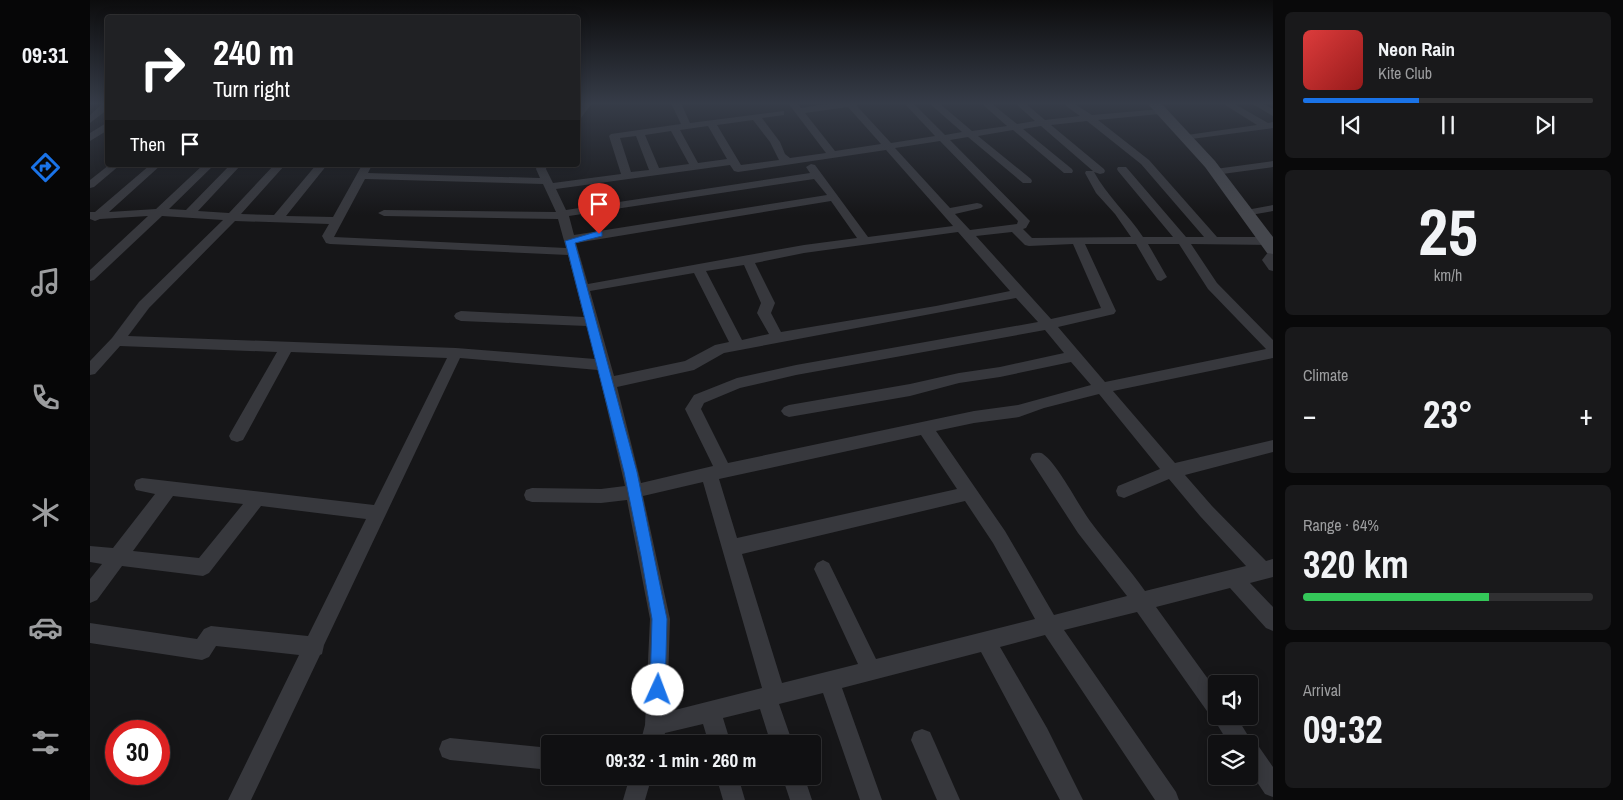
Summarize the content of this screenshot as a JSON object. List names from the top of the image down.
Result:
{
  "page": {
    "tabs": "09:31",
    "turn": ["240 m", "Turn right"],
    "song": ["Neon Rain", "Kite Club"],
    "then": "Then",
    "tile": [
      ["25", "km/h"],
      "Climate",
      ["Range · 64%", "320 km"],
      ["Arrival", "09:32"]
    ],
    "heat": ["−", "23°", "+"],
    "limit": "30",
    "trip": "09:32 · 1 min · 260 m"
  }
}
